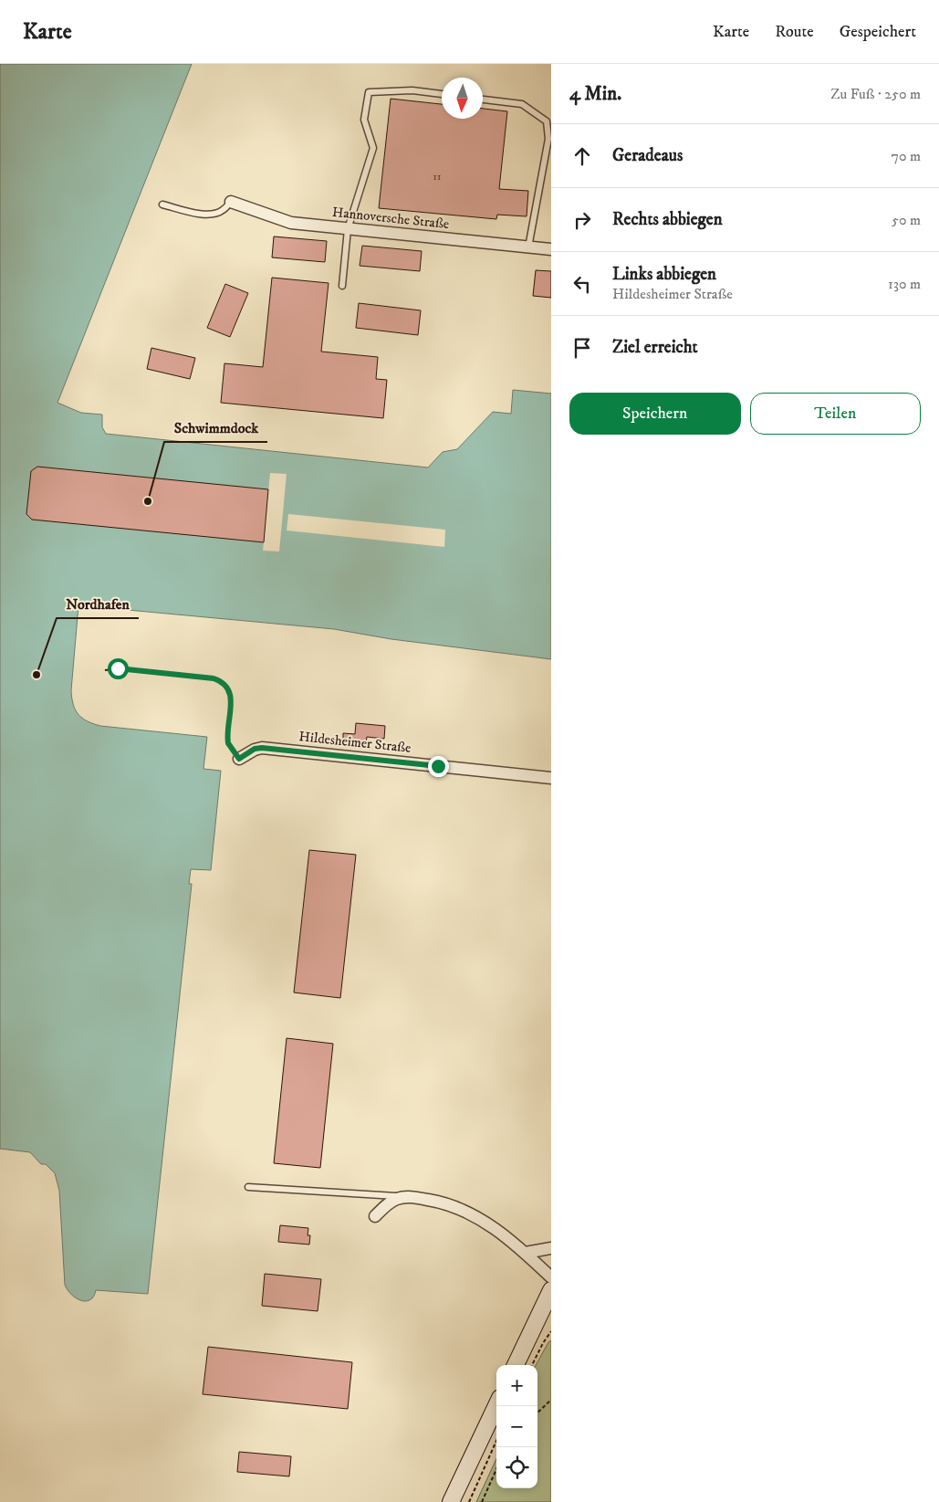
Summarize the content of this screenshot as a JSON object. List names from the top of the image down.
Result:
{
  "streets": {
    "street": ["Hannoversche Straße", "Hildesheimer Straße"]
  },
  "places": ["Schwimmdock", "Nordhafen"],
  "house_numbers": ["11"],
  "north": "bottom",
  "page": {
    "header": "Karte",
    "nav": ["Karte", "Route", "Gespeichert"],
    "heading": ["4 Min.", "Zu Fuß · 250 m"],
    "list": [
      ["Geradeaus", "70 m"],
      ["Rechts abbiegen", "50 m"],
      ["Links abbiegen", "Hildesheimer Straße", "130 m"],
      "Ziel erreicht"
    ],
    "buttons": ["Speichern", "Teilen"],
    "map_buttons": ["+", "−"]
  }
}
